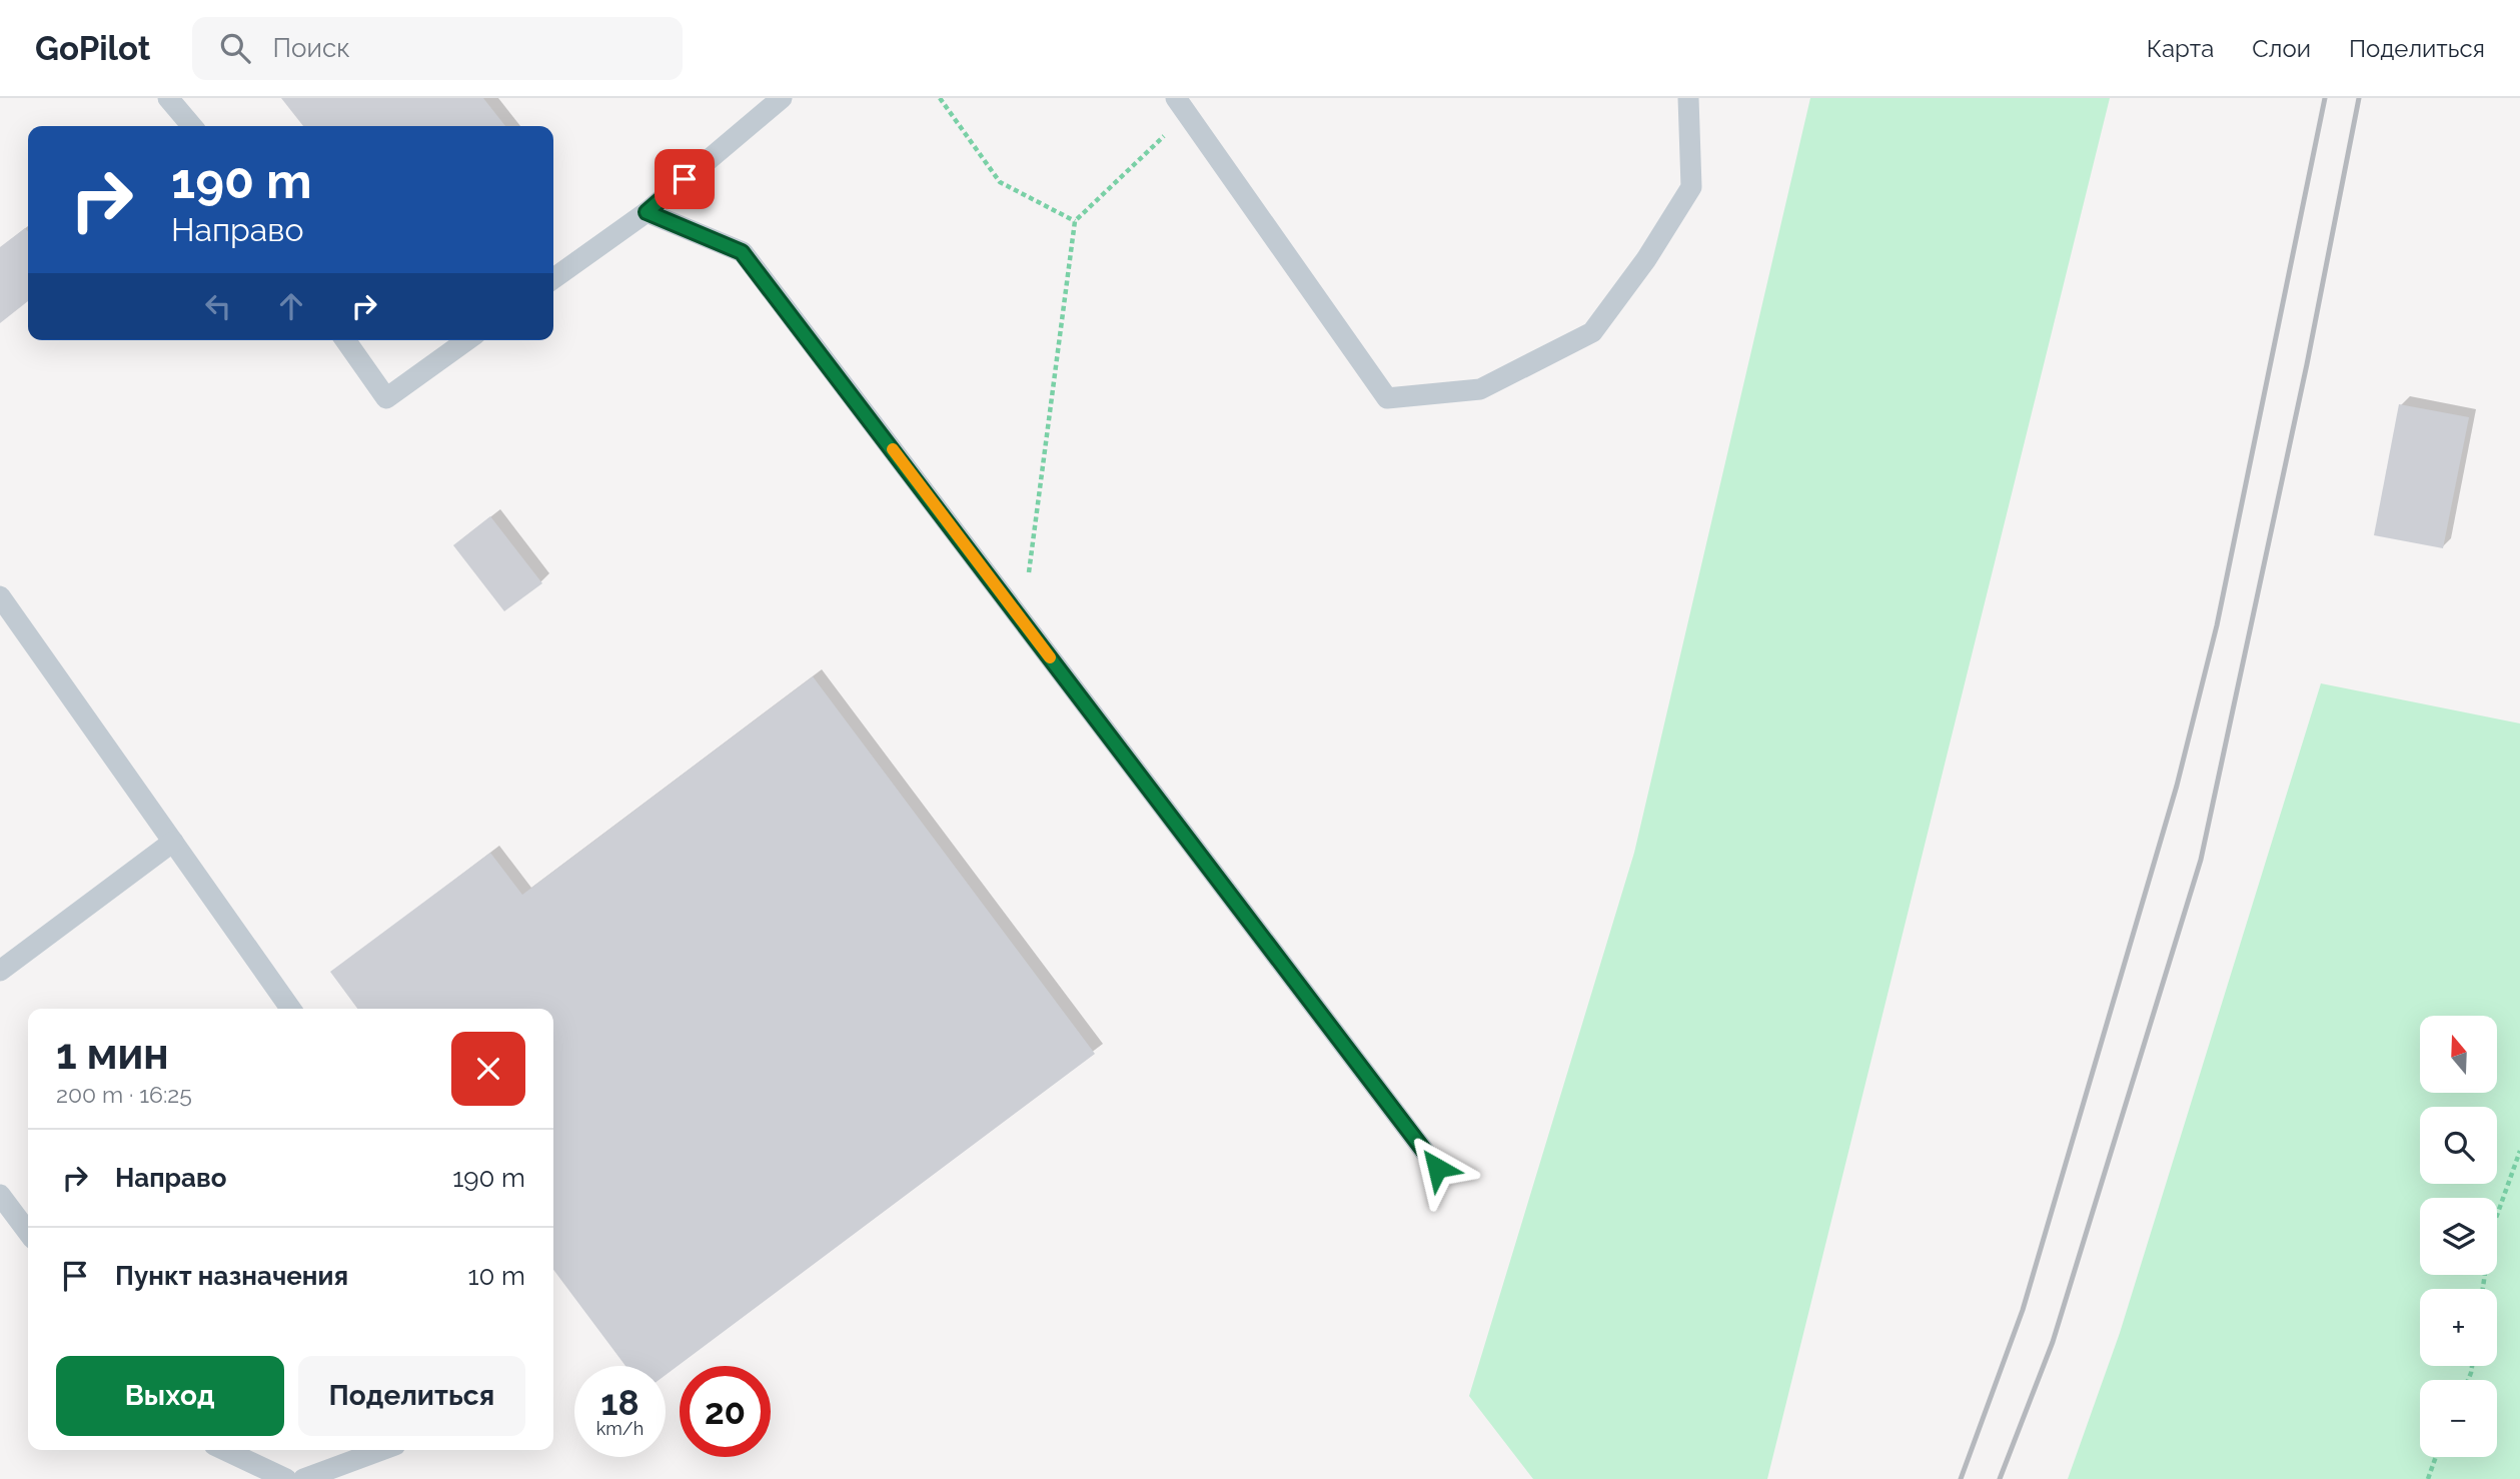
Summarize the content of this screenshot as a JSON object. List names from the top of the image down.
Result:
{
  "north": "top",
  "page": {
    "header": "GoPilot",
    "search": "Поиск",
    "nav": ["Карта", "Слои", "Поделиться"],
    "turn": ["190 m", "Направо"],
    "heading": ["1 мин", "200 m · 16:25"],
    "map_buttons": ["+", "−"],
    "list": [
      {
        "name": "Направо",
        "value": "190 m"
      },
      {
        "name": "Пункт назначения",
        "value": "10 m"
      }
    ],
    "buttons": ["Выход", "Поделиться"],
    "speed": "18 km/h",
    "limit": "20"
  }
}
